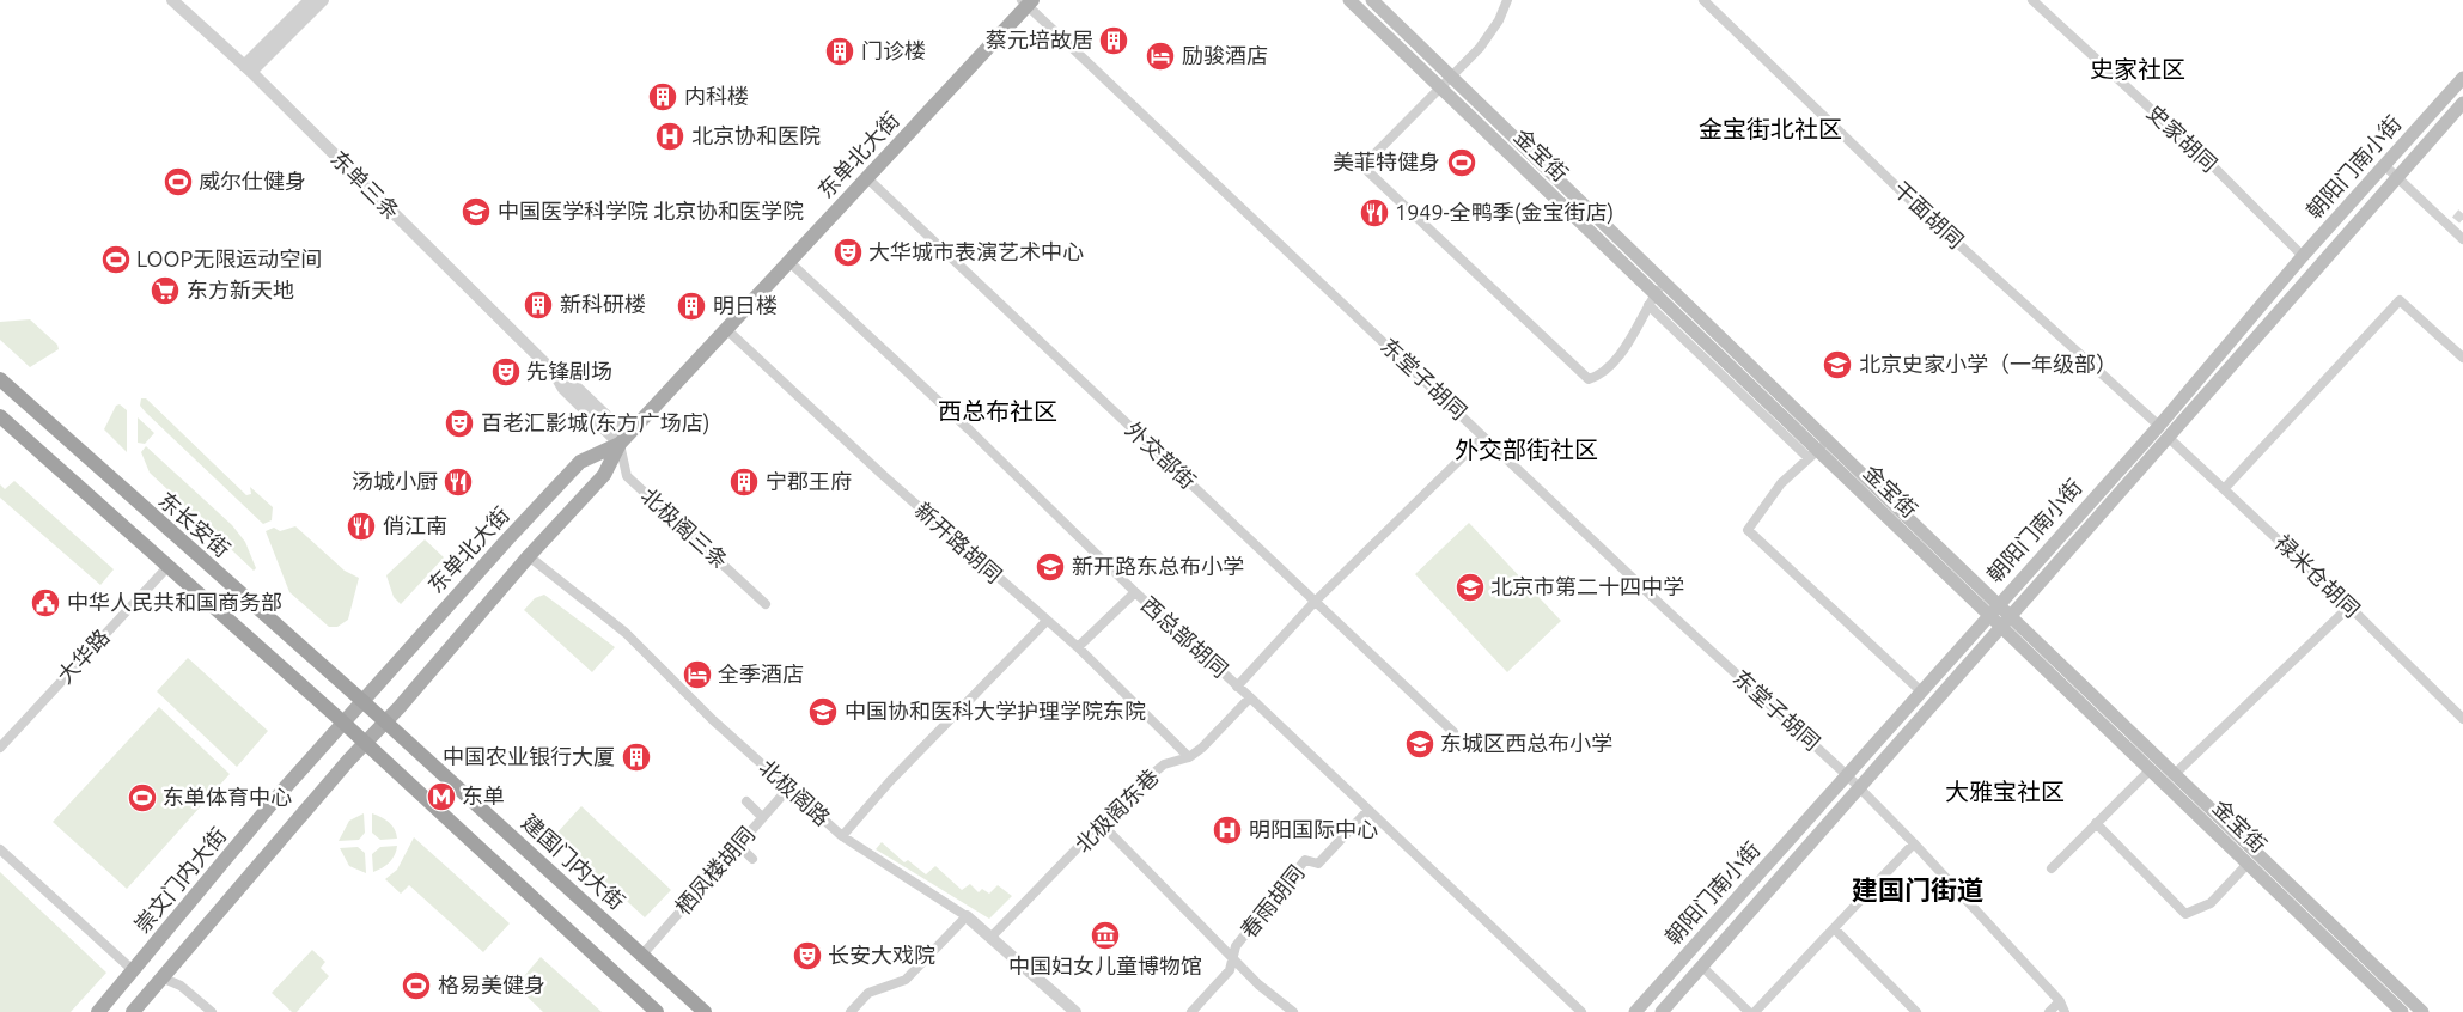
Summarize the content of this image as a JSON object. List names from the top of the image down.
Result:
{
  "streets": {
    "highway": ["东长安街", "建国门内大街"],
    "main road": [
      "东单北大街",
      "金宝街",
      "朝阳门南小街",
      "崇文门内大街"
    ],
    "street": [
      "史家胡同",
      "东单三条",
      "干面胡同",
      "东堂子胡同",
      "外交部街",
      "北极阁三条",
      "新开路胡同",
      "禄米仓胡同",
      "西总部胡同",
      "大华路",
      "北极阁路",
      "北极阁东巷",
      "栖凤楼胡同",
      "春雨胡同"
    ]
  },
  "crossings": [
    ["史家胡同", "朝阳门南小街"],
    ["东单北大街", "东单三条"],
    ["东单北大街", "东堂子胡同"],
    ["东单北大街", "外交部街"],
    ["东单北大街", "东长安街"],
    ["东单北大街", "北极阁三条"],
    ["东单北大街", "新开路胡同"],
    ["东单北大街", "西总部胡同"],
    ["东单北大街", "北极阁路"],
    ["东单北大街", "建国门内大街"],
    ["东单北大街", "崇文门内大街"],
    ["金宝街", "朝阳门南小街"],
    ["朝阳门南小街", "干面胡同"],
    ["朝阳门南小街", "东堂子胡同"],
    ["朝阳门南小街", "禄米仓胡同"],
    ["东单三条", "北极阁三条"],
    ["干面胡同", "禄米仓胡同"],
    ["东长安街", "建国门内大街"],
    ["新开路胡同", "北极阁东巷"],
    ["西总部胡同", "北极阁东巷"],
    ["西总部胡同", "春雨胡同"],
    ["北极阁路", "北极阁东巷"],
    ["北极阁路", "栖凤楼胡同"],
    ["建国门内大街", "栖凤楼胡同"]
  ],
  "districts": [
    "史家社区",
    "金宝街北社区",
    "西总布社区",
    "外交部街社区",
    "大雅宝社区",
    "建国门街道"
  ],
  "places": {
    "building": [
      "蔡元培故居",
      "门诊楼",
      "内科楼",
      "新科研楼",
      "明日楼",
      "宁郡王府",
      "中国农业银行大厦"
    ],
    "hotel": ["励骏酒店", "全季酒店"],
    "hospital": ["北京协和医院", "明阳国际中心"],
    "sports": [
      "美菲特健身",
      "威尔仕健身",
      "LOOP无限运动空间",
      "东单体育中心",
      "格易美健身"
    ],
    "school or university": [
      "中国医学科学院 北京协和医学院",
      "北京史家小学（一年级部）",
      "新开路东总布小学",
      "北京市第二十四中学",
      "中国协和医科大学护理学院东院",
      "东城区西总布小学"
    ],
    "restaurant": ["1949-全鸭季(金宝街店)", "汤城小厨", "俏江南"],
    "theatre": [
      "大华城市表演艺术中心",
      "先锋剧场",
      "百老汇影城(东方广场店)",
      "长安大戏院"
    ],
    "supermarket": ["东方新天地"],
    "public building": ["中华人民共和国商务部"],
    "metro station": ["东单"],
    "museum": ["中国妇女儿童博物馆"]
  }
}
